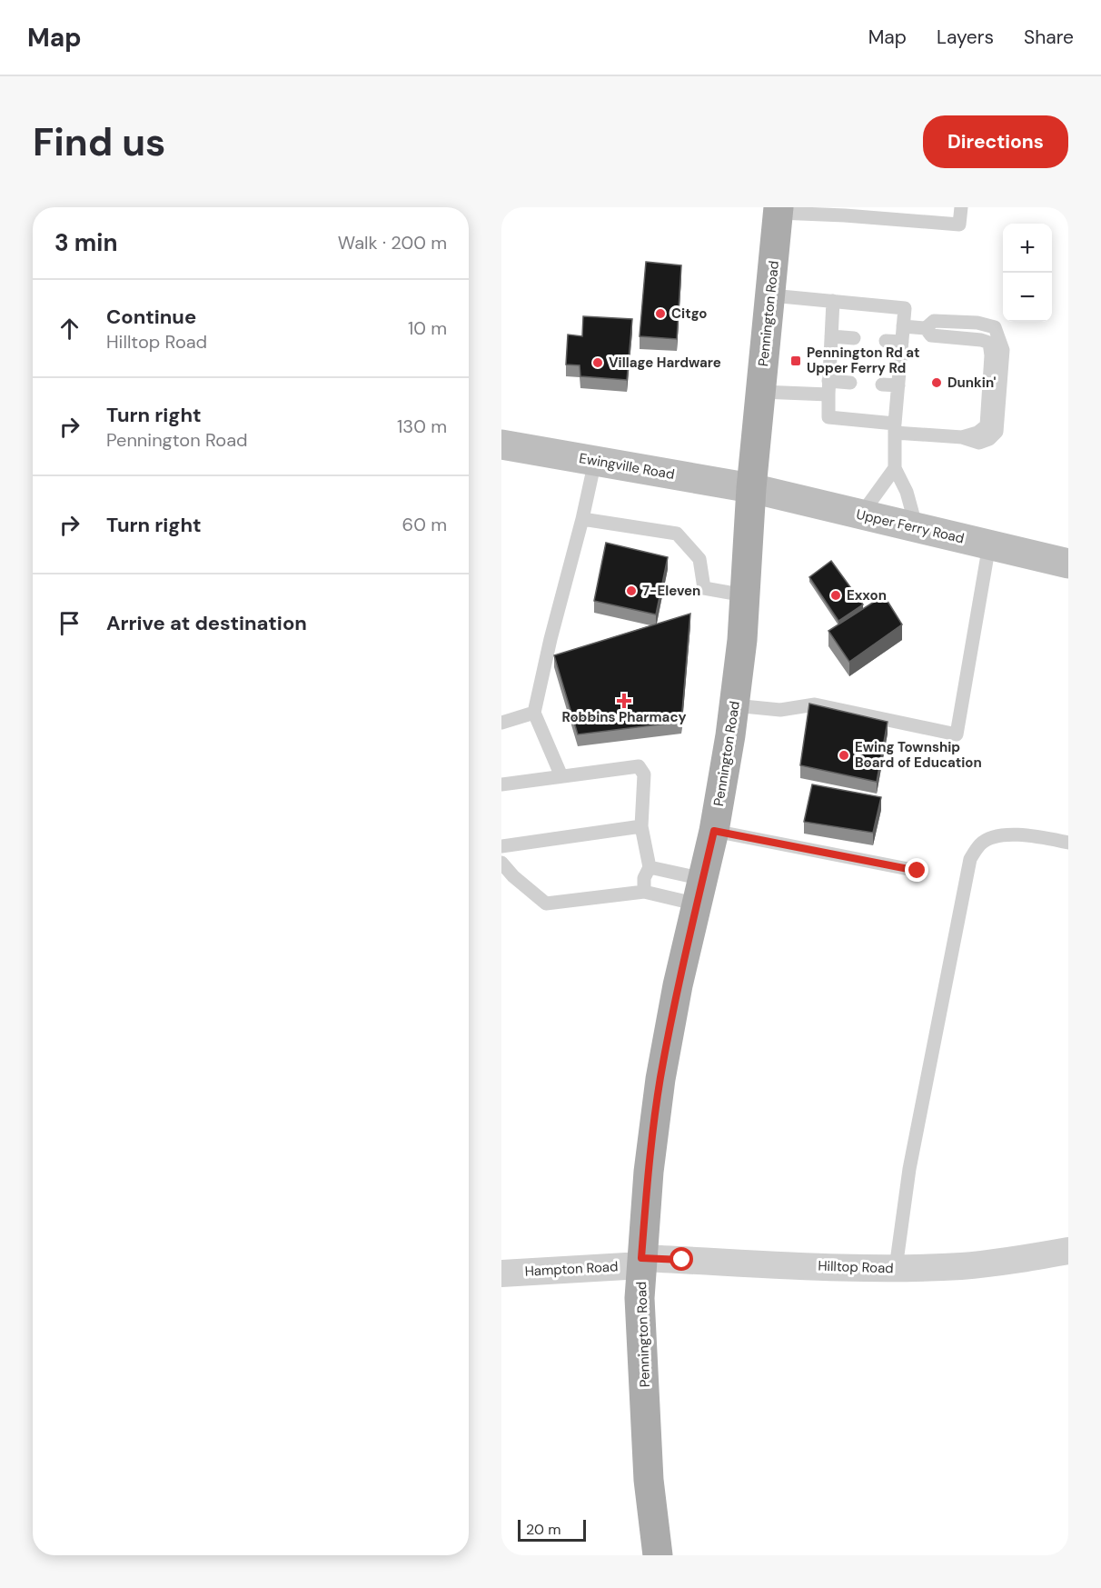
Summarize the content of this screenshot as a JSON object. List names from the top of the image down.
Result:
{
  "streets": {
    "main road": ["Pennington Road", "Ewingville Road", "Upper Ferry Road"],
    "street": ["Hilltop Road", "Hampton Road"]
  },
  "crossings": [
    ["Pennington Road", "Ewingville Road"],
    ["Pennington Road", "Upper Ferry Road"],
    ["Pennington Road", "Hilltop Road"],
    ["Pennington Road", "Hampton Road"],
    ["Ewingville Road", "Upper Ferry Road"],
    ["Hilltop Road", "Hampton Road"]
  ],
  "places": {
    "other": [
      "Citgo",
      "Village Hardware",
      "Dunkin'",
      "7-Eleven",
      "Exxon",
      "Ewing Township Board of Education"
    ],
    "transit": ["Pennington Rd at Upper Ferry Rd"],
    "health": ["Robbins Pharmacy"]
  },
  "scale_bar": "20 m",
  "page": {
    "header": "Map",
    "nav": ["Map", "Layers", "Share"],
    "buttons": "Directions",
    "title": "Find us",
    "heading": ["3 min", "Walk · 200 m"],
    "map_buttons": ["+", "−"],
    "list": [
      ["Continue", "Hilltop Road", "10 m"],
      ["Turn right", "Pennington Road", "130 m"],
      ["Turn right", "60 m"],
      "Arrive at destination"
    ],
    "scale": "20 m"
  }
}
